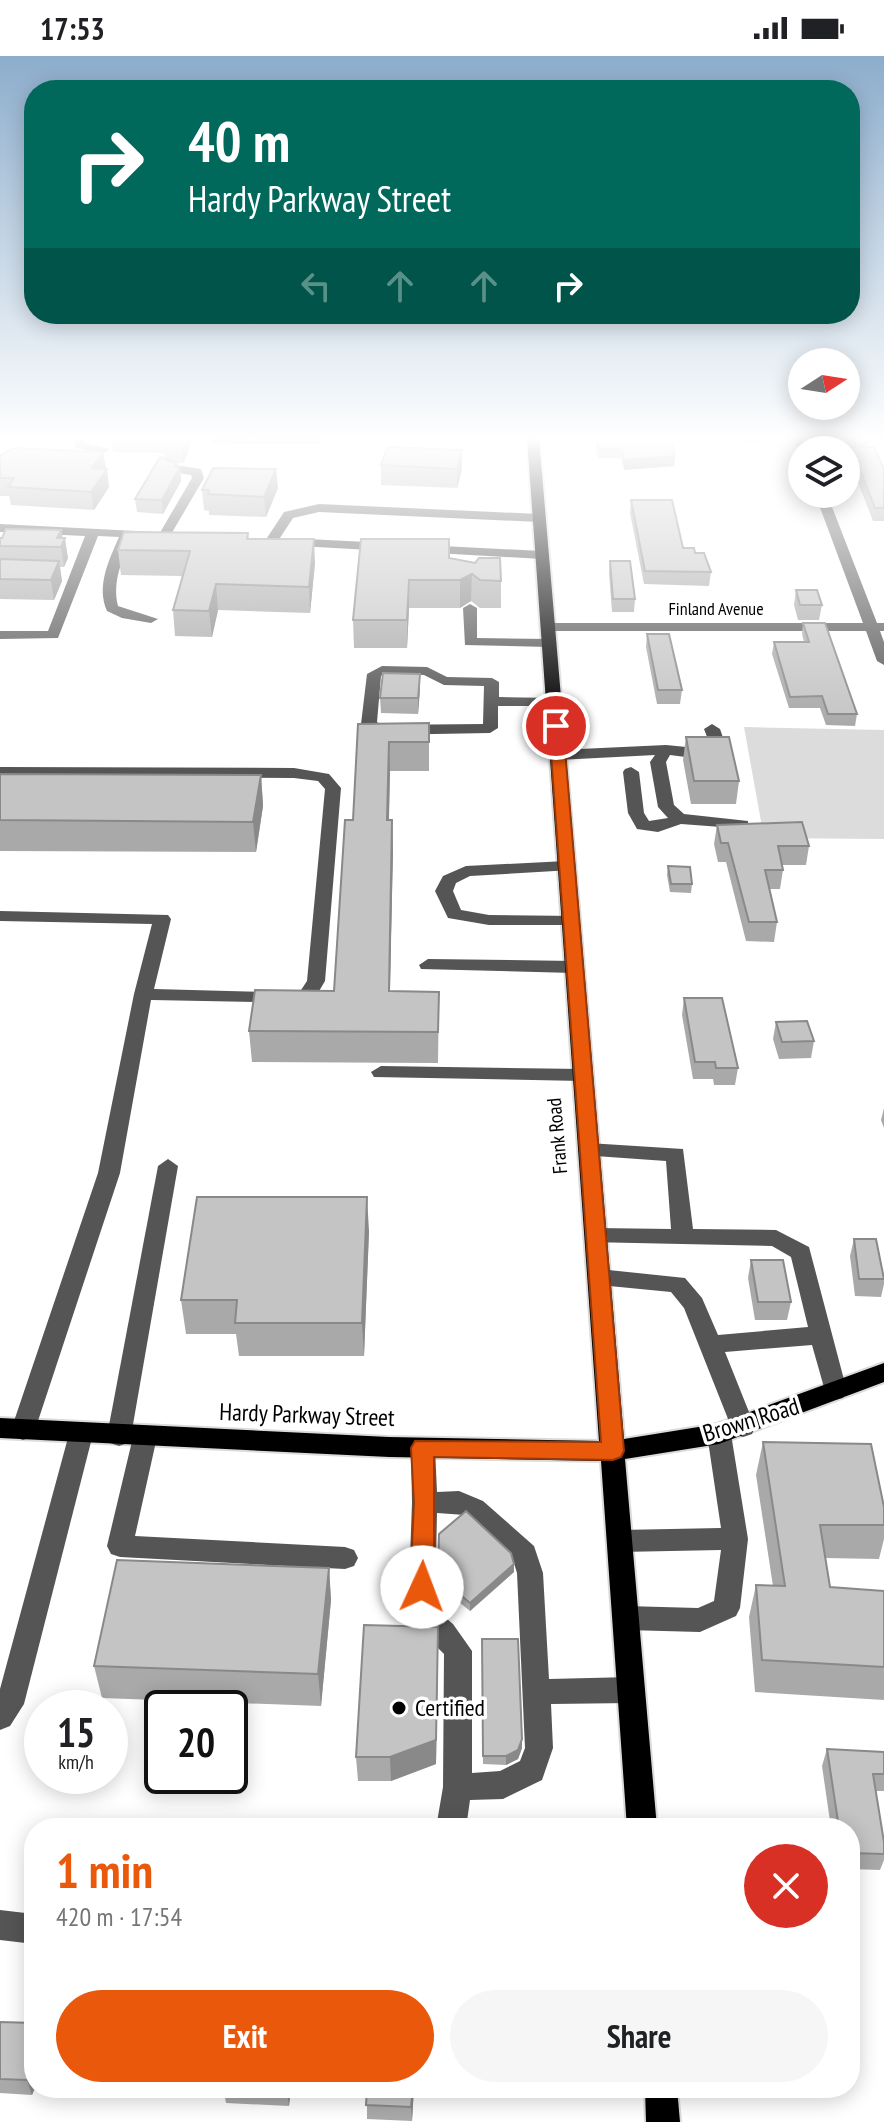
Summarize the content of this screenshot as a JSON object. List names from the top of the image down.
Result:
{
  "streets": {
    "main road": ["Frank Road", "Hardy Parkway Street", "Brown Road"],
    "street": ["Finland Avenue"]
  },
  "crossings": [
    ["Finland Avenue", "Frank Road"],
    ["Frank Road", "Hardy Parkway Street"],
    ["Frank Road", "Brown Road"],
    ["Hardy Parkway Street", "Brown Road"]
  ],
  "places": ["Certified"],
  "north": "right",
  "page": {
    "status": "17:53",
    "turn": ["40 m", "Hardy Parkway Street"],
    "speed": "15 km/h",
    "limit": "20",
    "heading": ["1 min", "420 m · 17:54"],
    "buttons": ["Exit", "Share"]
  }
}
